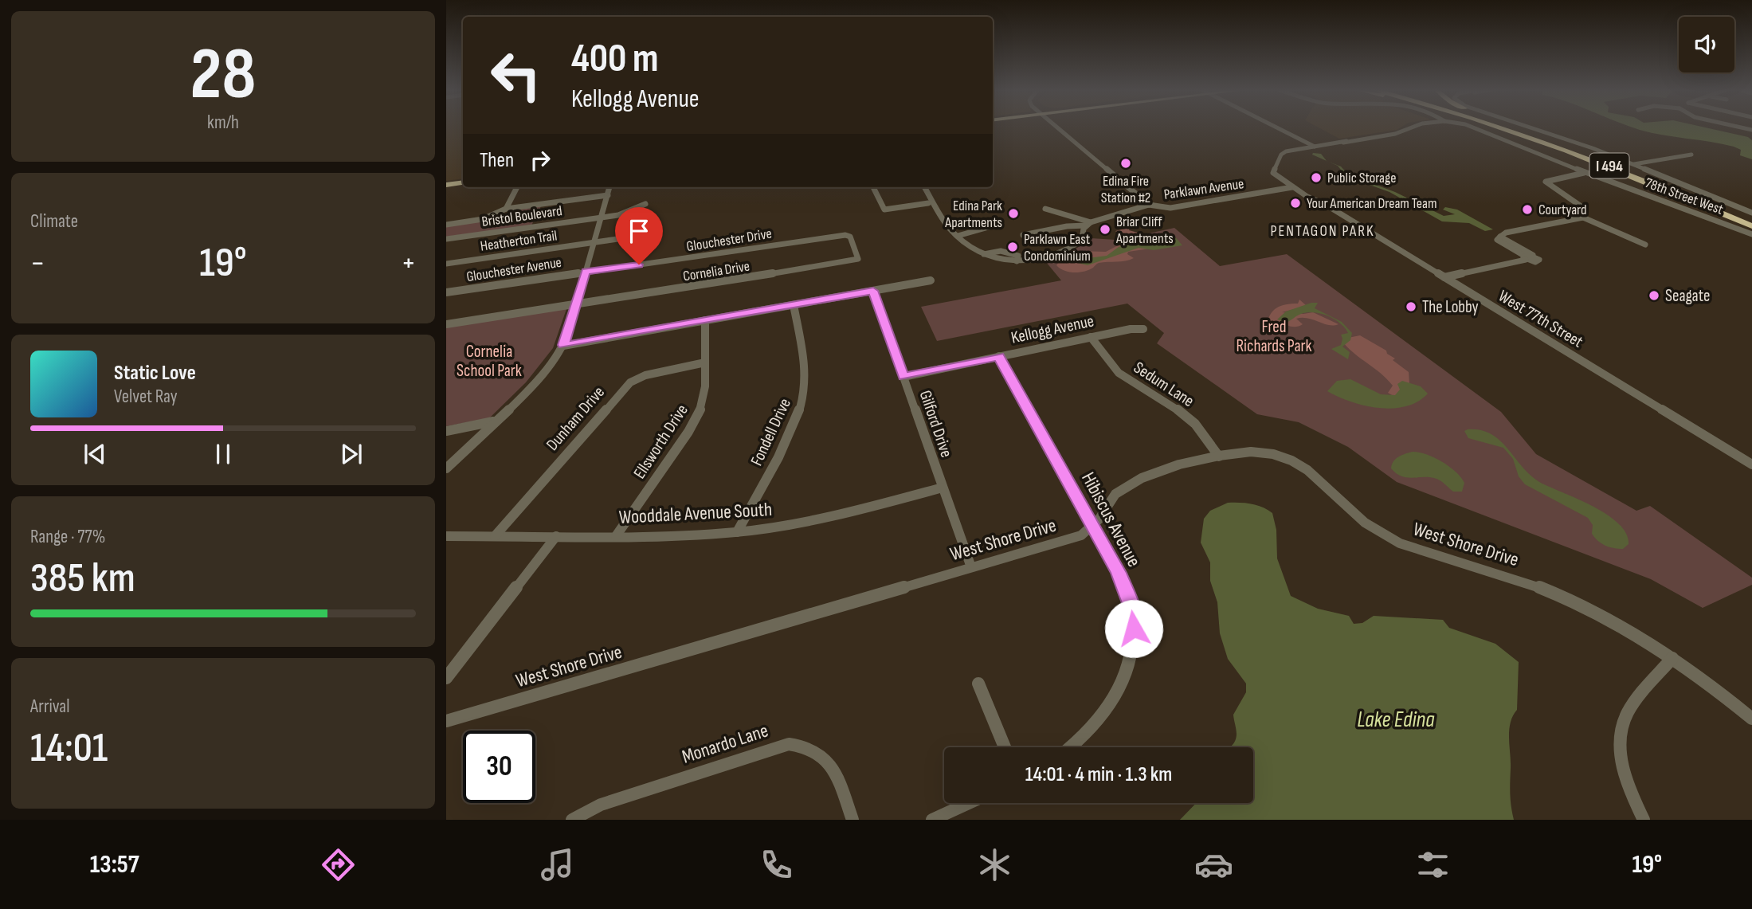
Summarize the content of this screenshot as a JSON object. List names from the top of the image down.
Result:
{
  "streets": {
    "highway": ["I 494"],
    "street": [
      "Parklawn Avenue",
      "78th Street West",
      "Bristol Boulevard",
      "Glouchester Drive",
      "Heatherton Trail",
      "Glouchester Avenue",
      "Cornelia Drive",
      "West 77th Street",
      "Kellogg Avenue",
      "Sedum Lane",
      "Dunham Drive",
      "Gilford Drive",
      "Fondell Drive",
      "Ellsworth Drive",
      "Wooddale Avenue South",
      "Hibiscus Avenue",
      "West Shore Drive",
      "Monardo Lane"
    ]
  },
  "crossings": [
    ["Parklawn Avenue", "West 77th Street"],
    ["Glouchester Drive", "Glouchester Avenue"],
    ["Glouchester Drive", "Cornelia Drive"],
    ["Kellogg Avenue", "Sedum Lane"],
    ["Kellogg Avenue", "Gilford Drive"],
    ["Kellogg Avenue", "Hibiscus Avenue"],
    ["Sedum Lane", "West Shore Drive"],
    ["Dunham Drive", "Ellsworth Drive"],
    ["Dunham Drive", "Wooddale Avenue South"],
    ["Gilford Drive", "Wooddale Avenue South"],
    ["Gilford Drive", "West Shore Drive"],
    ["Fondell Drive", "Wooddale Avenue South"],
    ["Ellsworth Drive", "Wooddale Avenue South"],
    ["Hibiscus Avenue", "West Shore Drive"]
  ],
  "districts": ["PENTAGON PARK"],
  "water": ["Lake Edina"],
  "parks": ["Fred Richards Park", "Cornelia School Park"],
  "places": [
    "Edina Fire Station #2",
    "Public Storage",
    "Your American Dream Team",
    "Courtyard",
    "Edina Park Apartments",
    "Briar Cliff Apartments",
    "Parklawn East Condominium",
    "Seagate",
    "The Lobby"
  ],
  "page": {
    "tile": [
      ["28", "km/h"],
      "Climate",
      ["Range · 77%", "385 km"],
      ["Arrival", "14:01"]
    ],
    "turn": ["400 m", "Kellogg Avenue"],
    "then": "Then",
    "heat": ["−", "19°", "+"],
    "song": ["Static Love", "Velvet Ray"],
    "limit": "30",
    "trip": "14:01 · 4 min · 1.3 km",
    "tabs": ["13:57", "19°"]
  }
}
